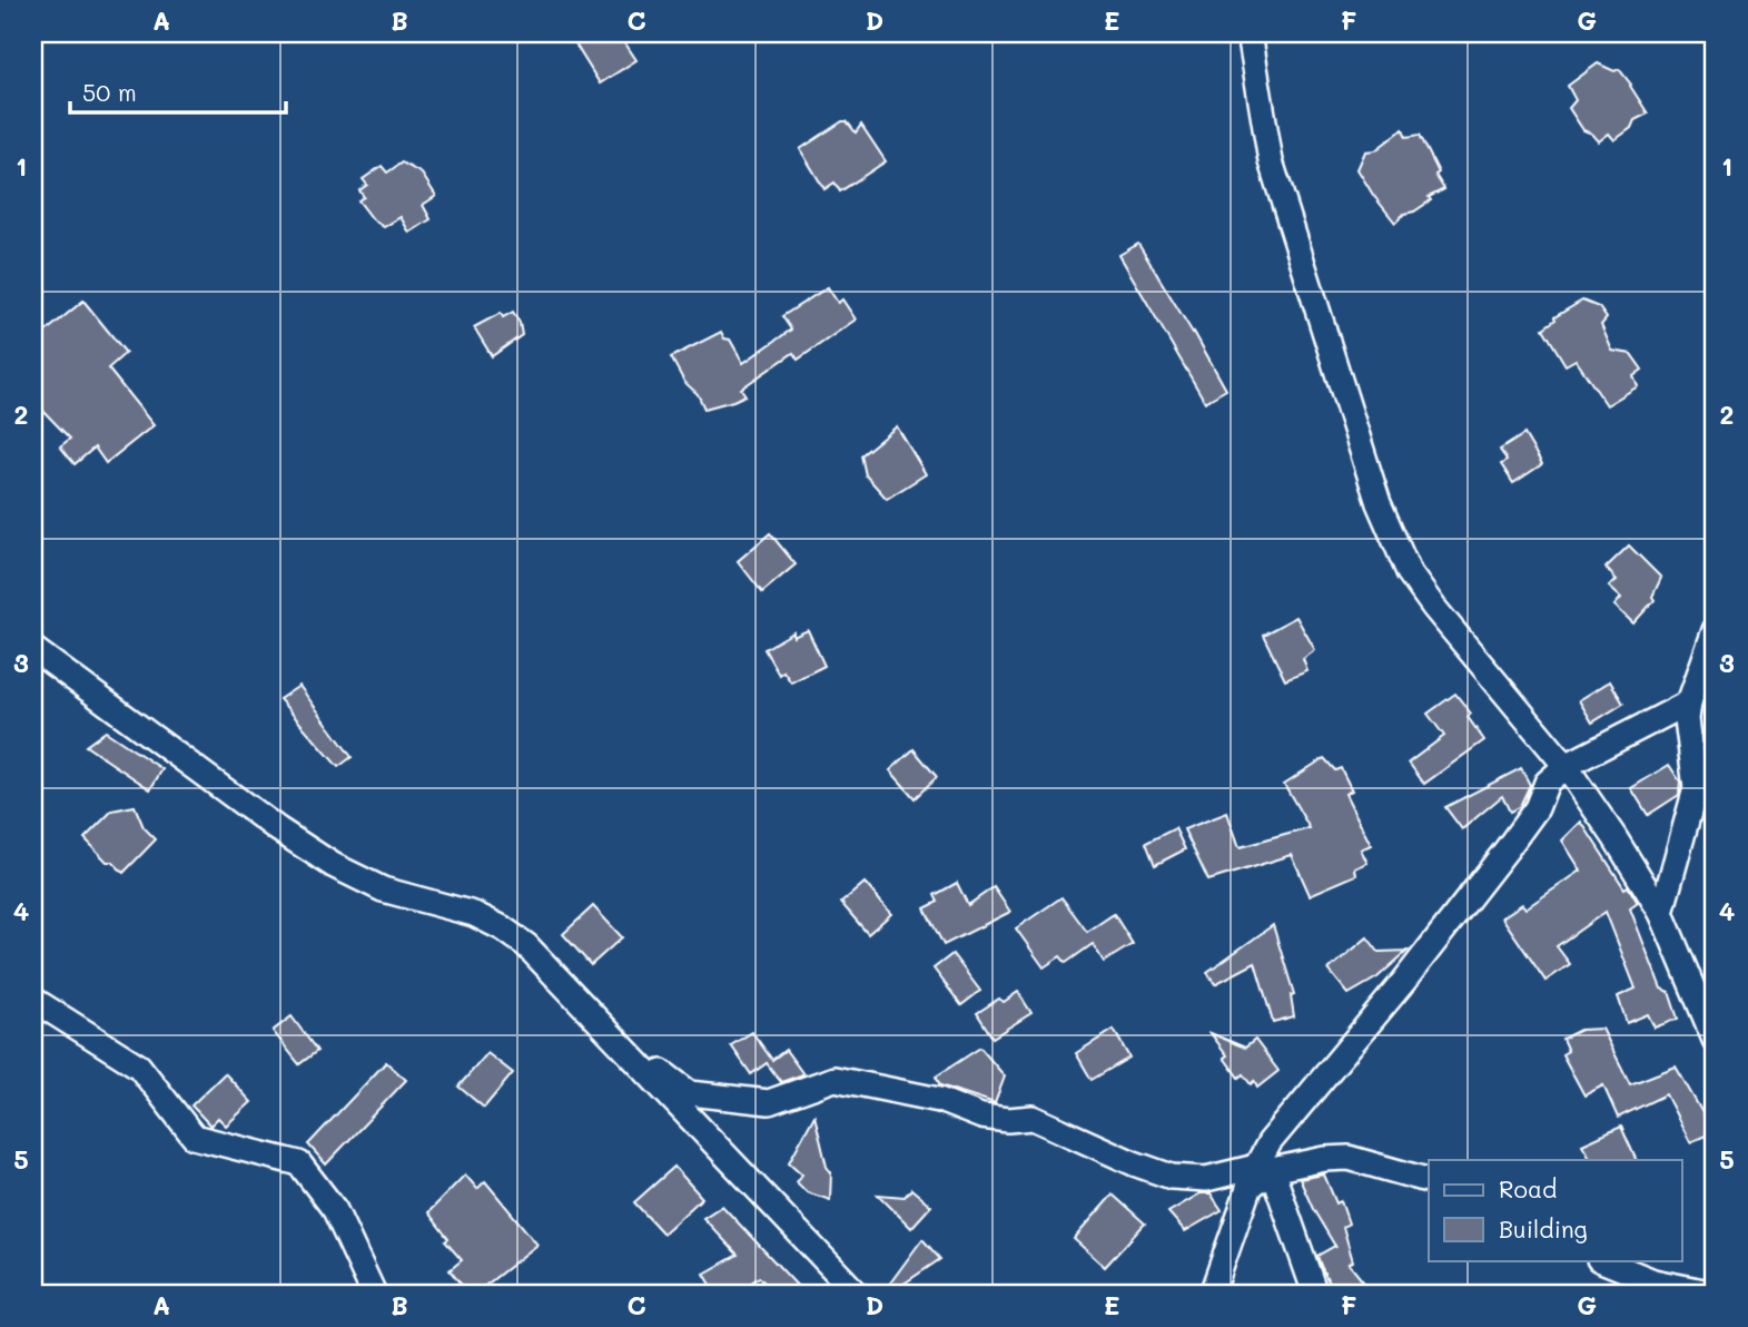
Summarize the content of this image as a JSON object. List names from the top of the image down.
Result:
{
  "legend": ["Road", "Building"],
  "scale_bar": "50 m",
  "grid": {
    "columns": [
      "A",
      "B",
      "C",
      "D",
      "E",
      "F",
      "G"
    ],
    "rows": [
      "1",
      "2",
      "3",
      "4",
      "5"
    ]
  }
}
